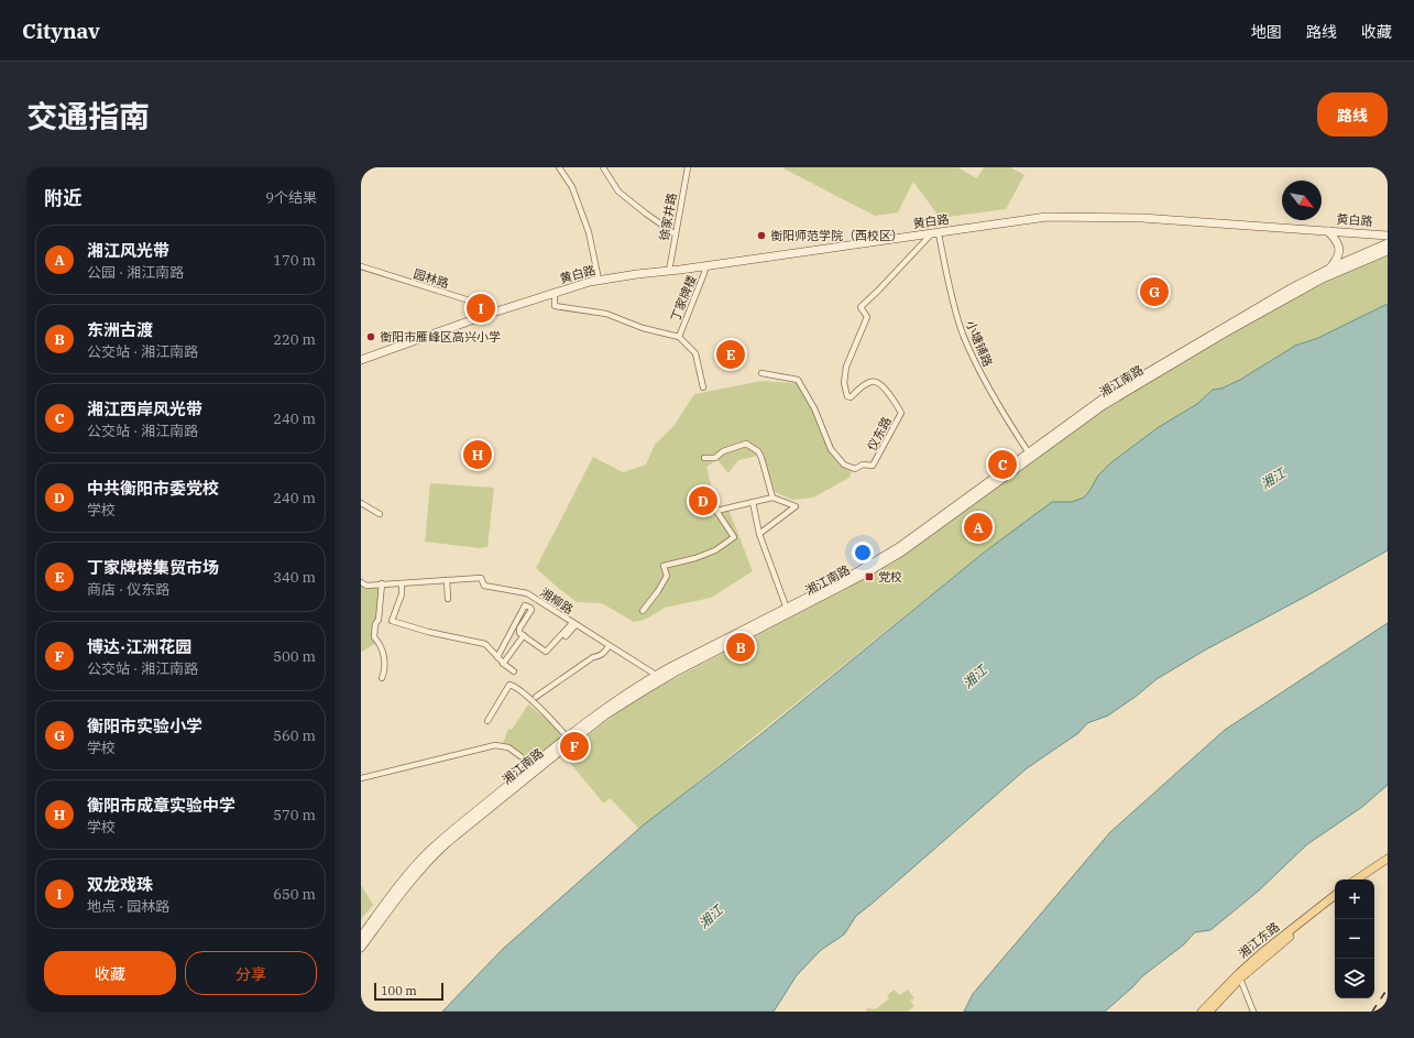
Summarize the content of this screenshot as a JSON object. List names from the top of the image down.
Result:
{
  "streets": {
    "main road": ["黄白路", "湘江南路", "湘江东路"],
    "street": [
      "徐家井路",
      "园林路",
      "丁家牌楼",
      "小塘铺路",
      "仪东路",
      "湘柳路"
    ]
  },
  "crossings": [
    ["徐家井路", "黄白路"],
    ["黄白路", "园林路"],
    ["黄白路", "丁家牌楼"],
    ["黄白路", "小塘铺路"],
    ["黄白路", "仪东路"],
    ["小塘铺路", "湘江南路"],
    ["小塘铺路", "仪东路"],
    ["湘江南路", "湘柳路"]
  ],
  "water": ["湘江"],
  "places": {
    "other": ["衡阳师范学院（西校区）", "衡阳市雁峰区高兴小学"],
    "transit": ["党校"]
  },
  "scale_bar": "100 m",
  "north": "bottom right",
  "page": {
    "header": "Citynav",
    "nav": ["地图", "路线", "收藏"],
    "title": "交通指南",
    "buttons": [
      "路线",
      ["收藏", "分享"]
    ],
    "heading": ["附近", "9个结果"],
    "list": [
      {
        "mark": "A",
        "name": "湘江风光带",
        "note": "公园 · 湘江南路",
        "value": "170 m"
      },
      {
        "mark": "B",
        "name": "东洲古渡",
        "note": "公交站 · 湘江南路",
        "value": "220 m"
      },
      {
        "mark": "C",
        "name": "湘江西岸风光带",
        "note": "公交站 · 湘江南路",
        "value": "240 m"
      },
      {
        "mark": "D",
        "name": "中共衡阳市委党校",
        "note": "学校",
        "value": "240 m"
      },
      {
        "mark": "E",
        "name": "丁家牌楼集贸市场",
        "note": "商店 · 仪东路",
        "value": "340 m"
      },
      {
        "mark": "F",
        "name": "博达·江洲花园",
        "note": "公交站 · 湘江南路",
        "value": "500 m"
      },
      {
        "mark": "G",
        "name": "衡阳市实验小学",
        "note": "学校",
        "value": "560 m"
      },
      {
        "mark": "H",
        "name": "衡阳市成章实验中学",
        "note": "学校",
        "value": "570 m"
      },
      {
        "mark": "I",
        "name": "双龙戏珠",
        "note": "地点 · 园林路",
        "value": "650 m"
      }
    ],
    "pins": [
      "G",
      "I",
      "E",
      "H",
      "C",
      "D",
      "A",
      "B",
      "F"
    ],
    "map_buttons": ["+", "−"],
    "scale": "100 m"
  }
}
